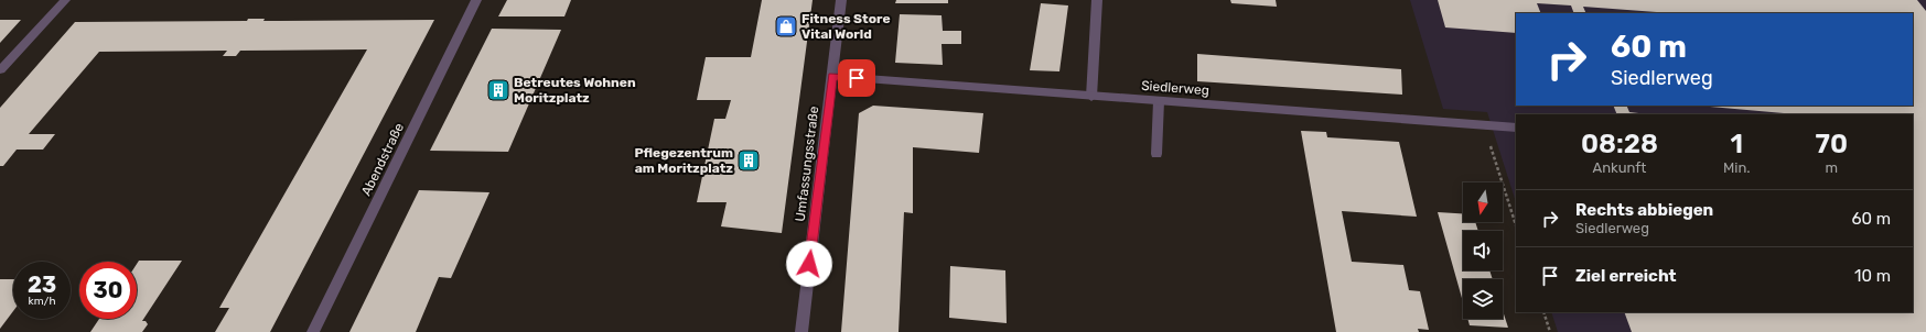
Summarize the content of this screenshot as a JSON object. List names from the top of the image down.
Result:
{
  "streets": {
    "street": ["Siedlerweg", "Abendstraße", "Umfassungsstraße"]
  },
  "crossings": [
    ["Siedlerweg", "Umfassungsstraße"]
  ],
  "places": {
    "shop": ["Fitness Store Vital World"],
    "building": ["Betreutes Wohnen Moritzplatz", "Pflegezentrum am Moritzplatz"]
  },
  "north": "bottom",
  "page": {
    "turn": ["60 m", "Siedlerweg"],
    "eta": [
      "08:28",
      "Ankunft",
      "1",
      "Min.",
      "70",
      "m"
    ],
    "list": [
      {
        "name": "Rechts abbiegen",
        "note": "Siedlerweg",
        "value": "60 m"
      },
      {
        "name": "Ziel erreicht",
        "value": "10 m"
      }
    ],
    "speed": "23 km/h",
    "limit": "30"
  }
}
